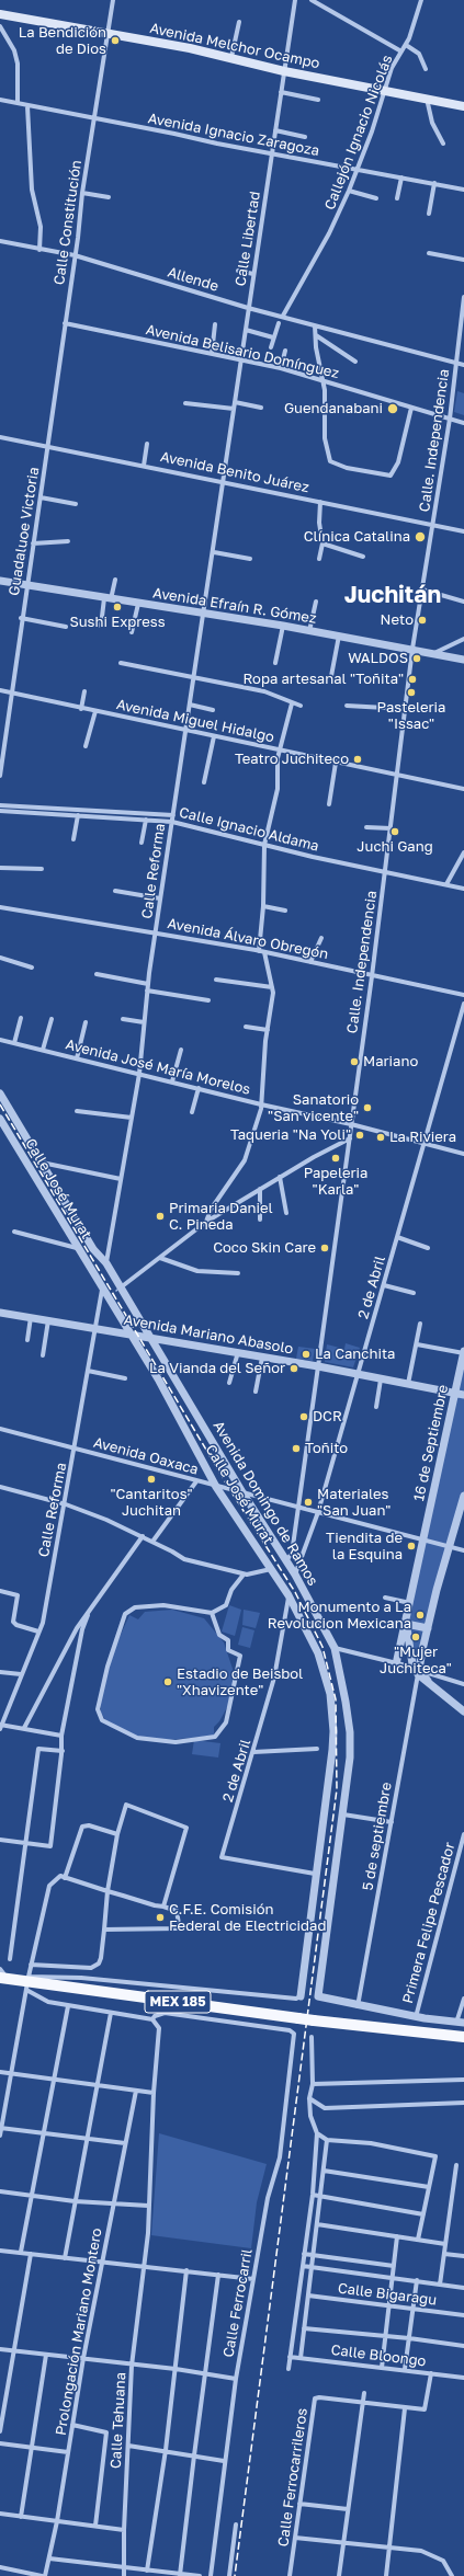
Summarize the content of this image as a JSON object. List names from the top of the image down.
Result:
{
  "streets": {
    "main road": ["Avenida Melchor Ocampo", "MEX 185"],
    "street": [
      "Callejón Ignacio Nicolás",
      "Avenida Ignacio Zaragoza",
      "Calle Constitución",
      "Calle Libertad",
      "Allende",
      "Avenida Belisario Domínguez",
      "Calle. Independencia",
      "Avenida Benito Juárez",
      "Guadaluoe Victoria",
      "Avenida Efraín R. Gómez",
      "Avenida Miguel Hidalgo",
      "Calle Ignacio Aldama",
      "Calle Reforma",
      "Avenida Álvaro Obregón",
      "Avenida José María Morelos",
      "Calle José Murat",
      "2 de Abril",
      "Avenida Mariano Abasolo",
      "16 de Septiembre",
      "Avenida Oaxaca",
      "Avenida Domingo de Ramos",
      "5 de septiembre",
      "Primera Felipe Pescador",
      "Calle Bigaragu",
      "Calle Ferrocarril",
      "Prolongación Mariano Montero",
      "Calle Bloongo",
      "Calle Tehuana",
      "Calle Ferrocarrileros"
    ]
  },
  "crossings": [
    ["Avenida Melchor Ocampo", "Callejón Ignacio Nicolás"],
    ["Avenida Melchor Ocampo", "Calle Constitución"],
    ["Avenida Melchor Ocampo", "Calle Libertad"],
    ["Callejón Ignacio Nicolás", "Avenida Ignacio Zaragoza"],
    ["Callejón Ignacio Nicolás", "Allende"],
    ["Avenida Ignacio Zaragoza", "Calle Constitución"],
    ["Avenida Ignacio Zaragoza", "Calle Libertad"],
    ["Calle Constitución", "Allende"],
    ["Calle Constitución", "Avenida Belisario Domínguez"],
    ["Calle Constitución", "Avenida Benito Juárez"],
    ["Calle Constitución", "Guadaluoe Victoria"],
    ["Calle Libertad", "Allende"],
    ["Calle Libertad", "Avenida Belisario Domínguez"],
    ["Calle Libertad", "Avenida Benito Juárez"],
    ["Calle Libertad", "Calle Reforma"],
    ["Allende", "Calle. Independencia"],
    ["Avenida Belisario Domínguez", "Calle. Independencia"],
    ["Calle. Independencia", "Avenida Benito Juárez"],
    ["Calle. Independencia", "Avenida Efraín R. Gómez"],
    ["Calle. Independencia", "Avenida Miguel Hidalgo"],
    ["Calle. Independencia", "Calle Ignacio Aldama"],
    ["Calle. Independencia", "Avenida Álvaro Obregón"],
    ["Calle. Independencia", "Avenida José María Morelos"],
    ["Calle. Independencia", "Avenida Mariano Abasolo"],
    ["Calle. Independencia", "Avenida Oaxaca"],
    ["Calle. Independencia", "Avenida Domingo de Ramos"],
    ["Avenida Benito Juárez", "Guadaluoe Victoria"],
    ["Avenida Benito Juárez", "Calle Reforma"],
    ["Guadaluoe Victoria", "Avenida Efraín R. Gómez"],
    ["Guadaluoe Victoria", "Avenida Miguel Hidalgo"],
    ["Avenida Efraín R. Gómez", "Calle Reforma"],
    ["Avenida Miguel Hidalgo", "Calle Reforma"],
    ["Calle Ignacio Aldama", "Calle Reforma"],
    ["Calle Reforma", "Avenida Álvaro Obregón"],
    ["Calle Reforma", "Avenida José María Morelos"],
    ["Calle Reforma", "Calle José Murat"],
    ["Calle Reforma", "Avenida Mariano Abasolo"],
    ["Calle Reforma", "Avenida Oaxaca"],
    ["Calle Reforma", "Avenida Domingo de Ramos"],
    ["Avenida José María Morelos", "2 de Abril"],
    ["Calle José Murat", "2 de Abril"],
    ["Calle José Murat", "Avenida Mariano Abasolo"],
    ["Calle José Murat", "Avenida Oaxaca"],
    ["2 de Abril", "Avenida Mariano Abasolo"],
    ["2 de Abril", "Avenida Oaxaca"],
    ["2 de Abril", "Avenida Domingo de Ramos"],
    ["Avenida Mariano Abasolo", "16 de Septiembre"],
    ["Avenida Mariano Abasolo", "Avenida Domingo de Ramos"],
    ["16 de Septiembre", "Avenida Oaxaca"],
    ["Avenida Oaxaca", "Avenida Domingo de Ramos"],
    ["Avenida Domingo de Ramos", "5 de septiembre"],
    ["Calle Ferrocarril", "Calle Tehuana"],
    ["Calle Bloongo", "Calle Ferrocarrileros"]
  ],
  "districts": ["Juchitán"],
  "places": [
    "La Bendición de Dios",
    "Guendanabani",
    "Clínica Catalina",
    "Sushi Express",
    "Neto",
    "WALDOS",
    "Ropa artesanal \"Toñita\"",
    "Pasteleria \"Issac\"",
    "Teatro Juchiteco",
    "Juchi Gang",
    "Mariano",
    "Sanatorio \"San vicente\"",
    "Taqueria \"Na Yoli\"",
    "La Riviera",
    "Papeleria \"Karla\"",
    "Primaria Daniel C. Pineda",
    "Coco Skin Care",
    "La Canchita",
    "La Vianda del Señor",
    "DCR",
    "Toñito",
    "\"Cantaritos\" Juchitan",
    "Materiales \"San Juan\"",
    "Tiendita de la Esquina",
    "Monumento a La Revolucion Mexicana",
    "\"Mujer Juchiteca\"",
    "Estadio de Beisbol \"Xhavizente\"",
    "C.F.E. Comisión Federal de Electricidad"
  ]
}
